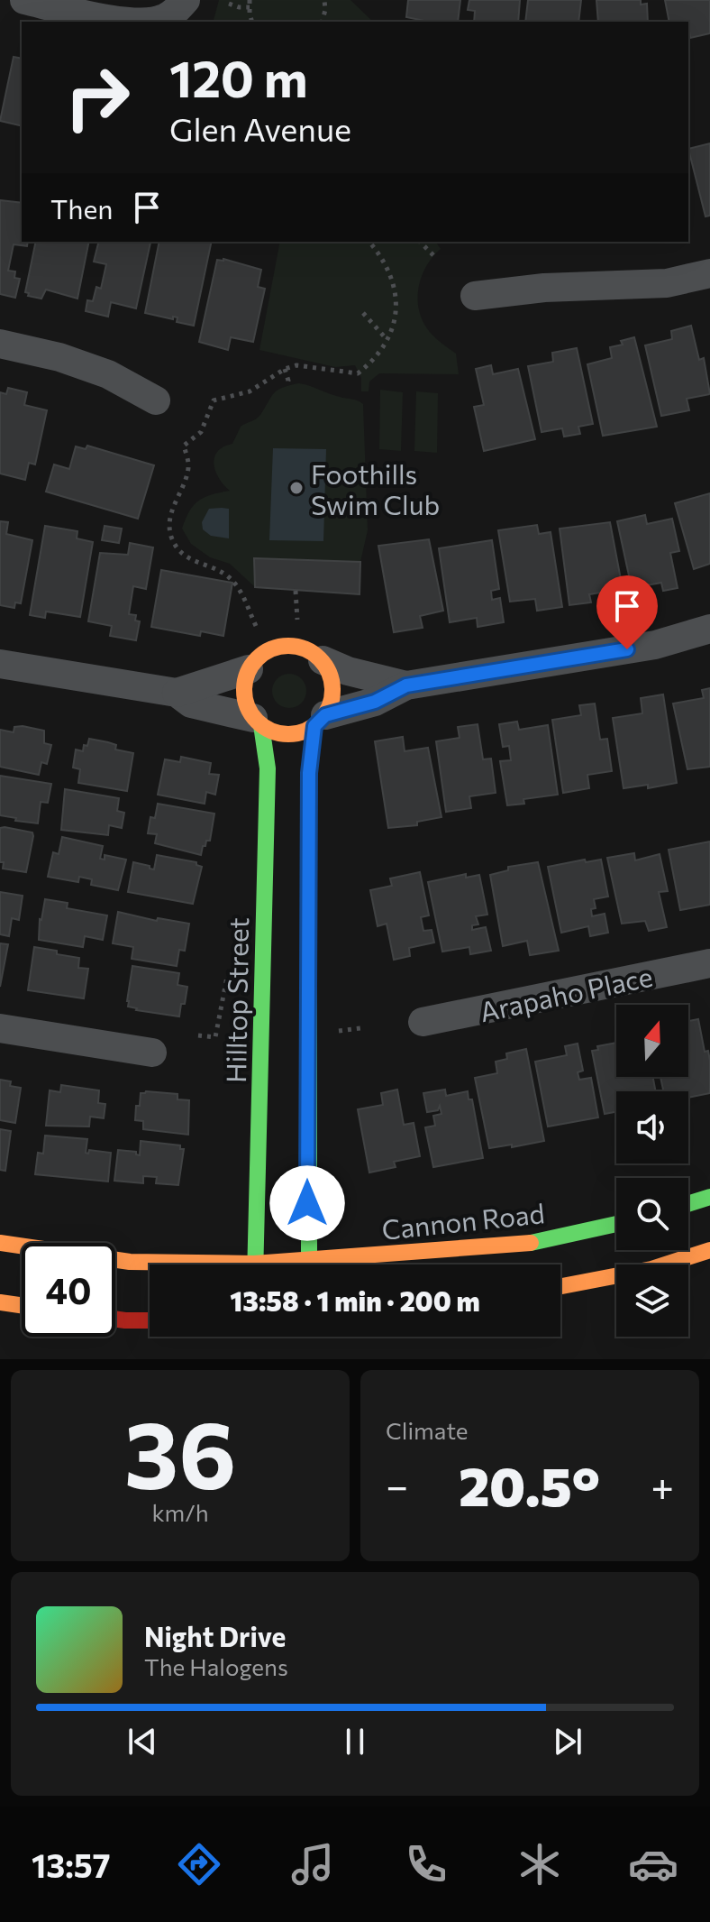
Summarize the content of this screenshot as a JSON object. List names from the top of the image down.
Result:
{
  "streets": {
    "street": ["Arapaho Place", "Hilltop Street", "Cannon Road"]
  },
  "places": ["Foothills Swim Club"],
  "north": "top",
  "page": {
    "turn": ["120 m", "Glen Avenue"],
    "then": "Then",
    "limit": "40",
    "trip": "13:58 · 1 min · 200 m",
    "tile": [
      ["36", "km/h"],
      "Climate"
    ],
    "heat": ["−", "20.5°", "+"],
    "song": ["Night Drive", "The Halogens"],
    "tabs": "13:57"
  }
}
